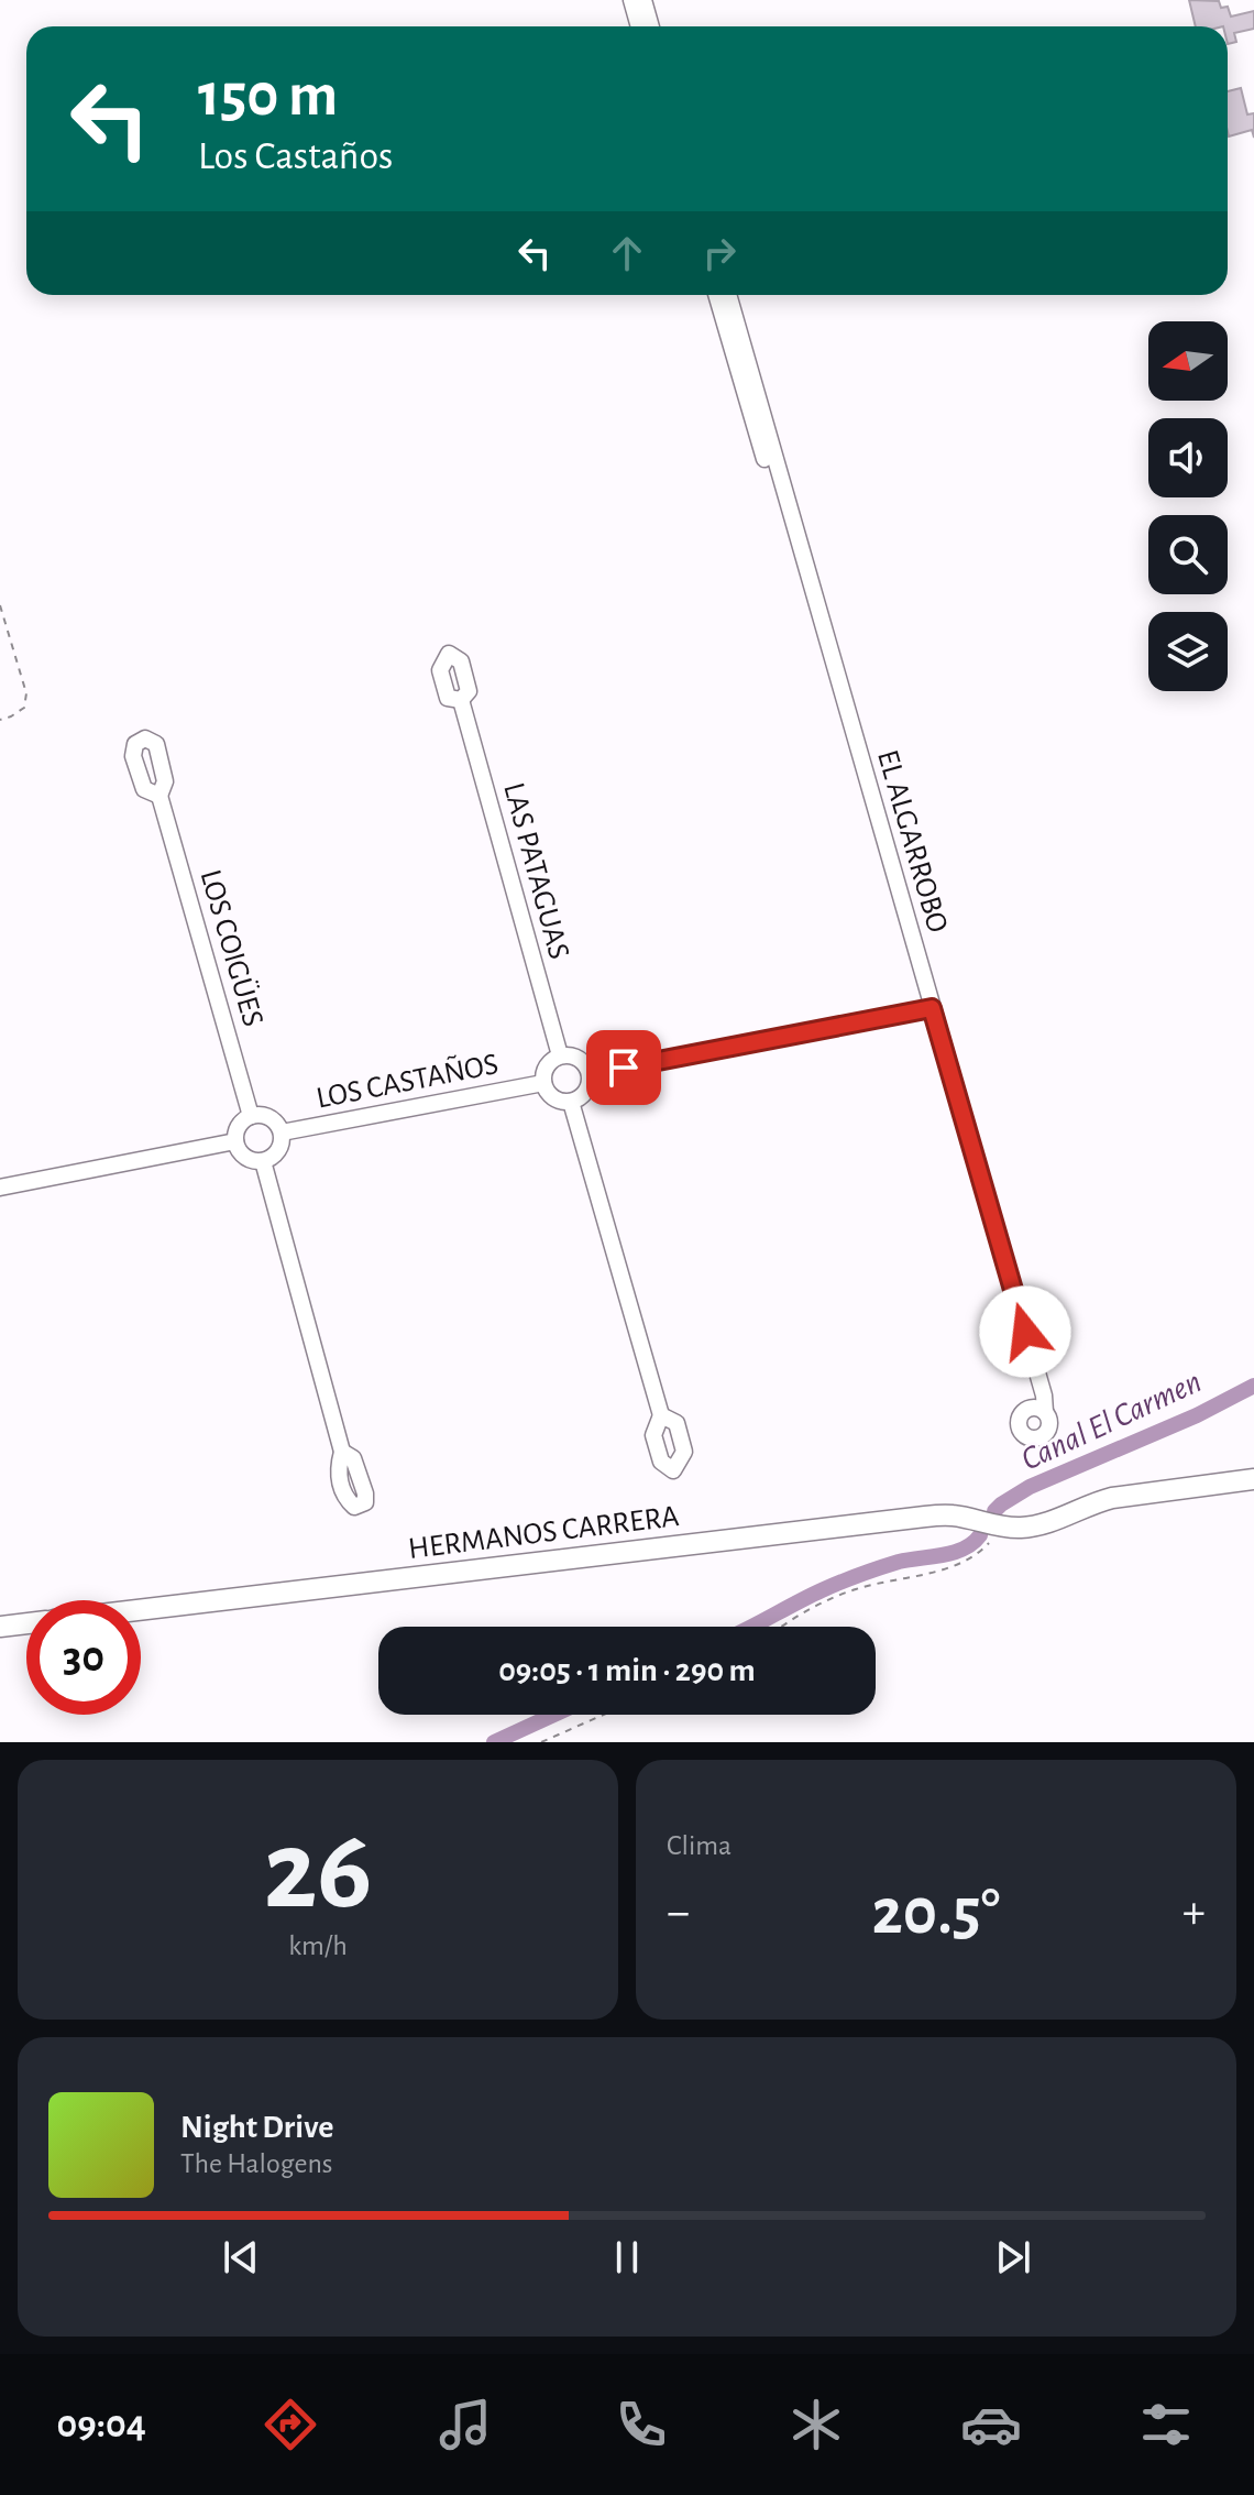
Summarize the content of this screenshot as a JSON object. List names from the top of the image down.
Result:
{
  "streets": {
    "street": [
      "EL ALGARROBO",
      "LAS PATAGUAS",
      "LOS COIGÜES",
      "LOS CASTAÑOS",
      "HERMANOS CARRERA"
    ]
  },
  "crossings": [
    ["LAS PATAGUAS", "LOS CASTAÑOS"],
    ["LOS COIGÜES", "LOS CASTAÑOS"]
  ],
  "water": ["Canal El Carmen"],
  "north": "left",
  "page": {
    "turn": ["150 m", "Los Castaños"],
    "limit": "30",
    "trip": "09:05 · 1 min · 290 m",
    "tile": [
      ["26", "km/h"],
      "Clima"
    ],
    "heat": ["−", "20.5°", "+"],
    "song": ["Night Drive", "The Halogens"],
    "tabs": "09:04"
  }
}
